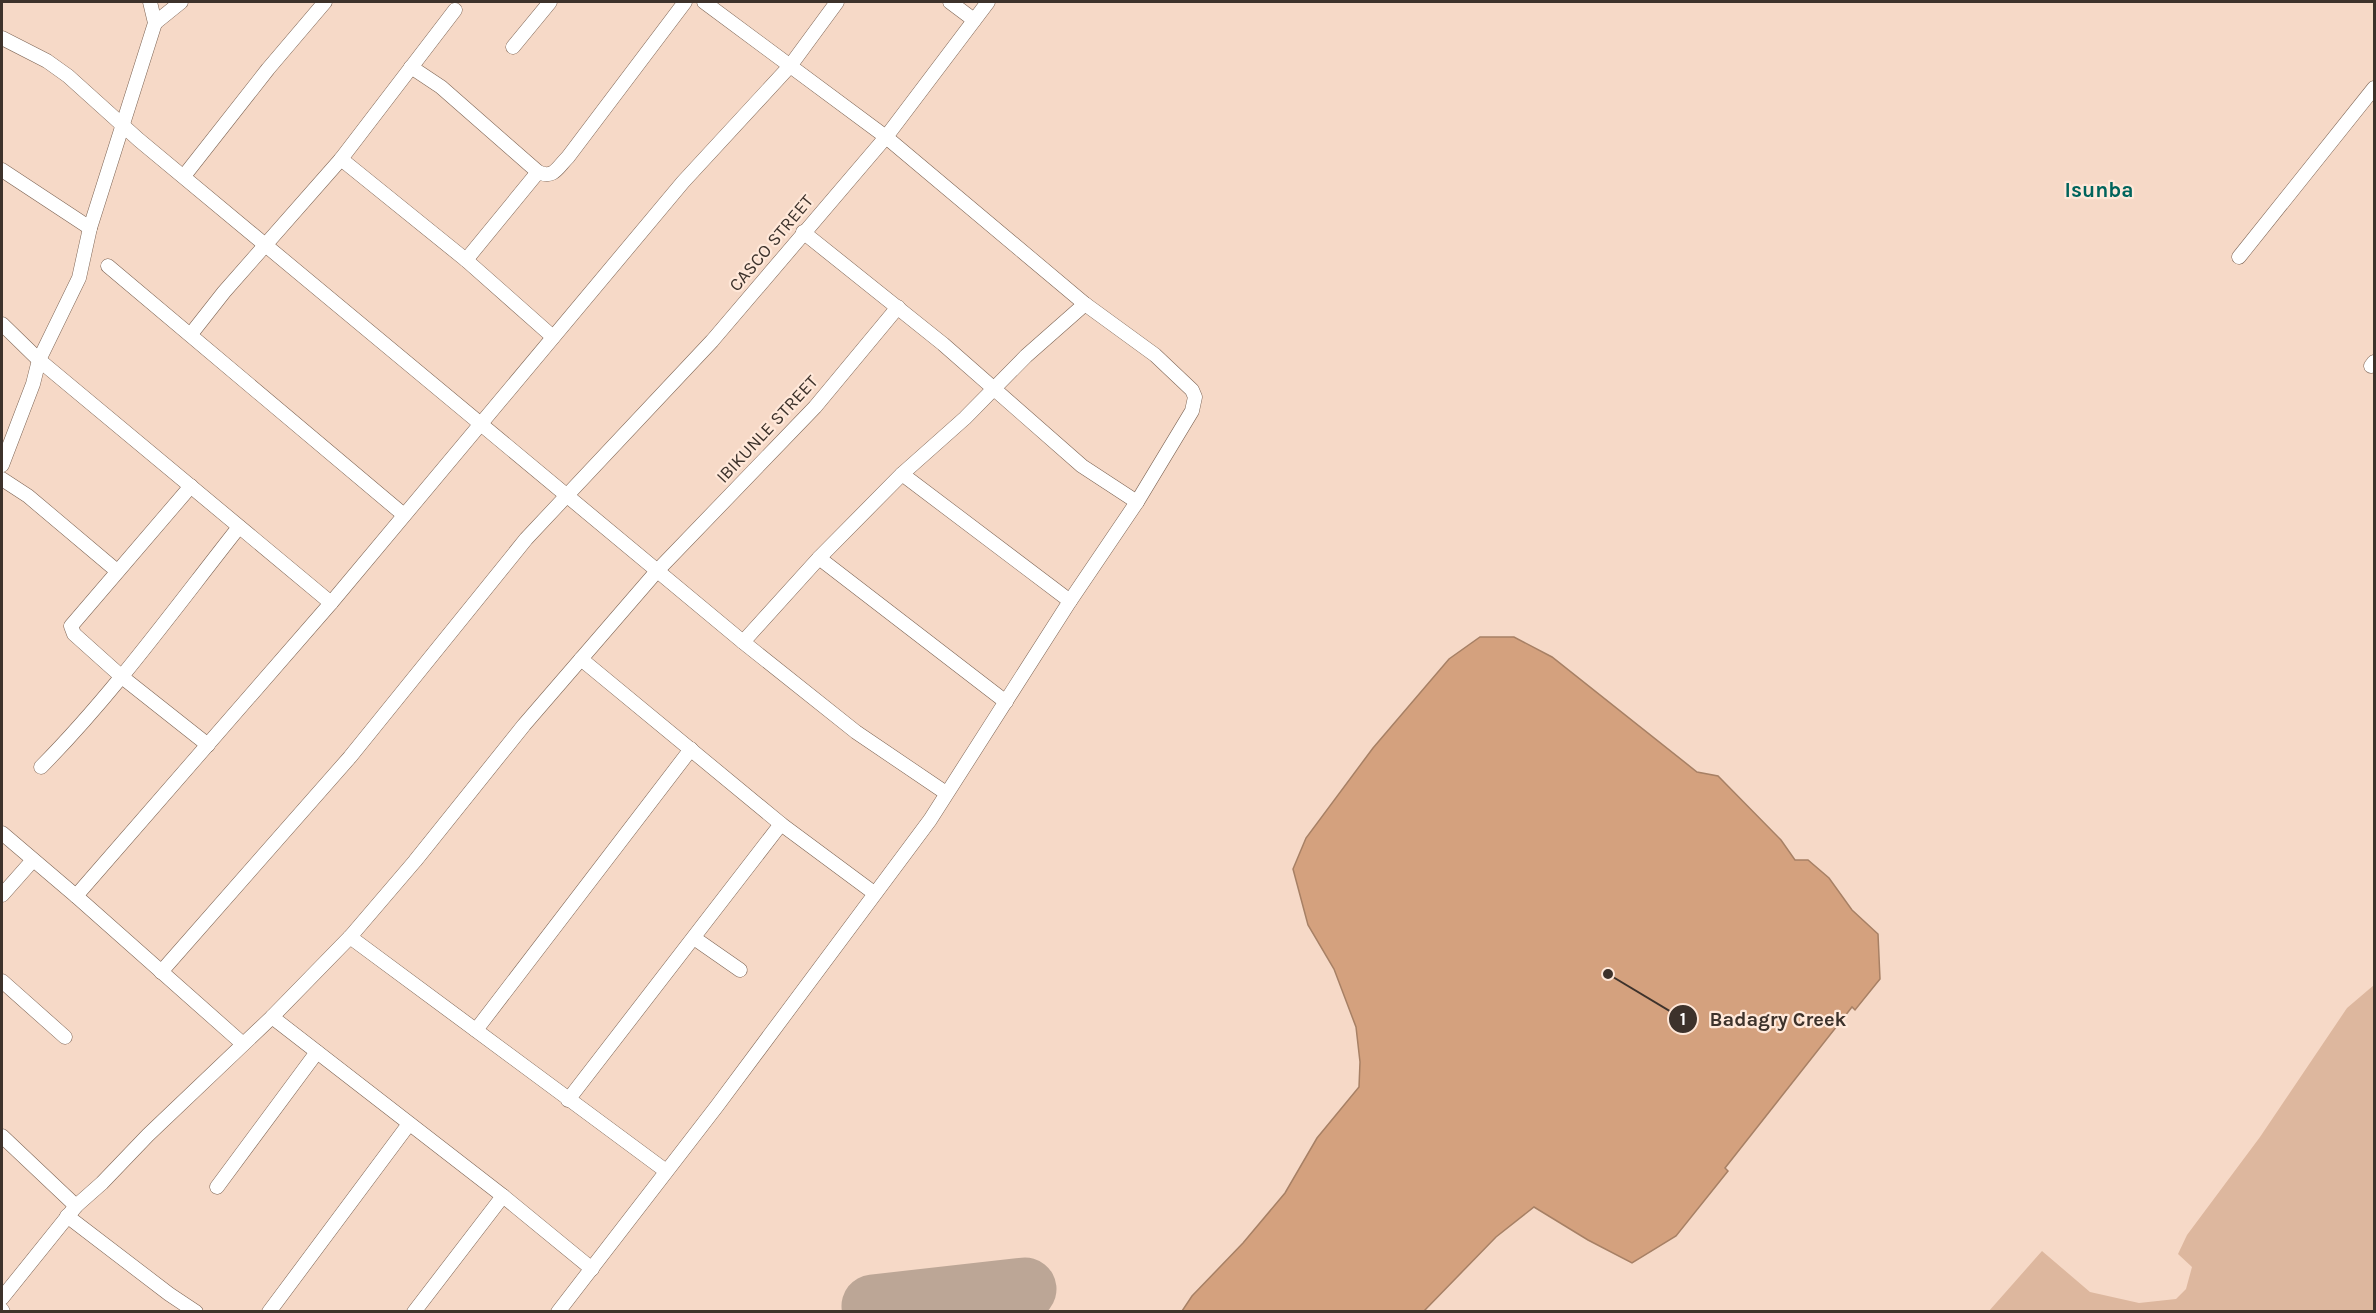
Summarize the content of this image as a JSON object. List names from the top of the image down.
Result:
{
  "streets": {
    "street": ["CASCO STREET", "IBIKUNLE STREET"]
  },
  "districts": ["Isunba"],
  "places": ["Badagry Creek"]
}
